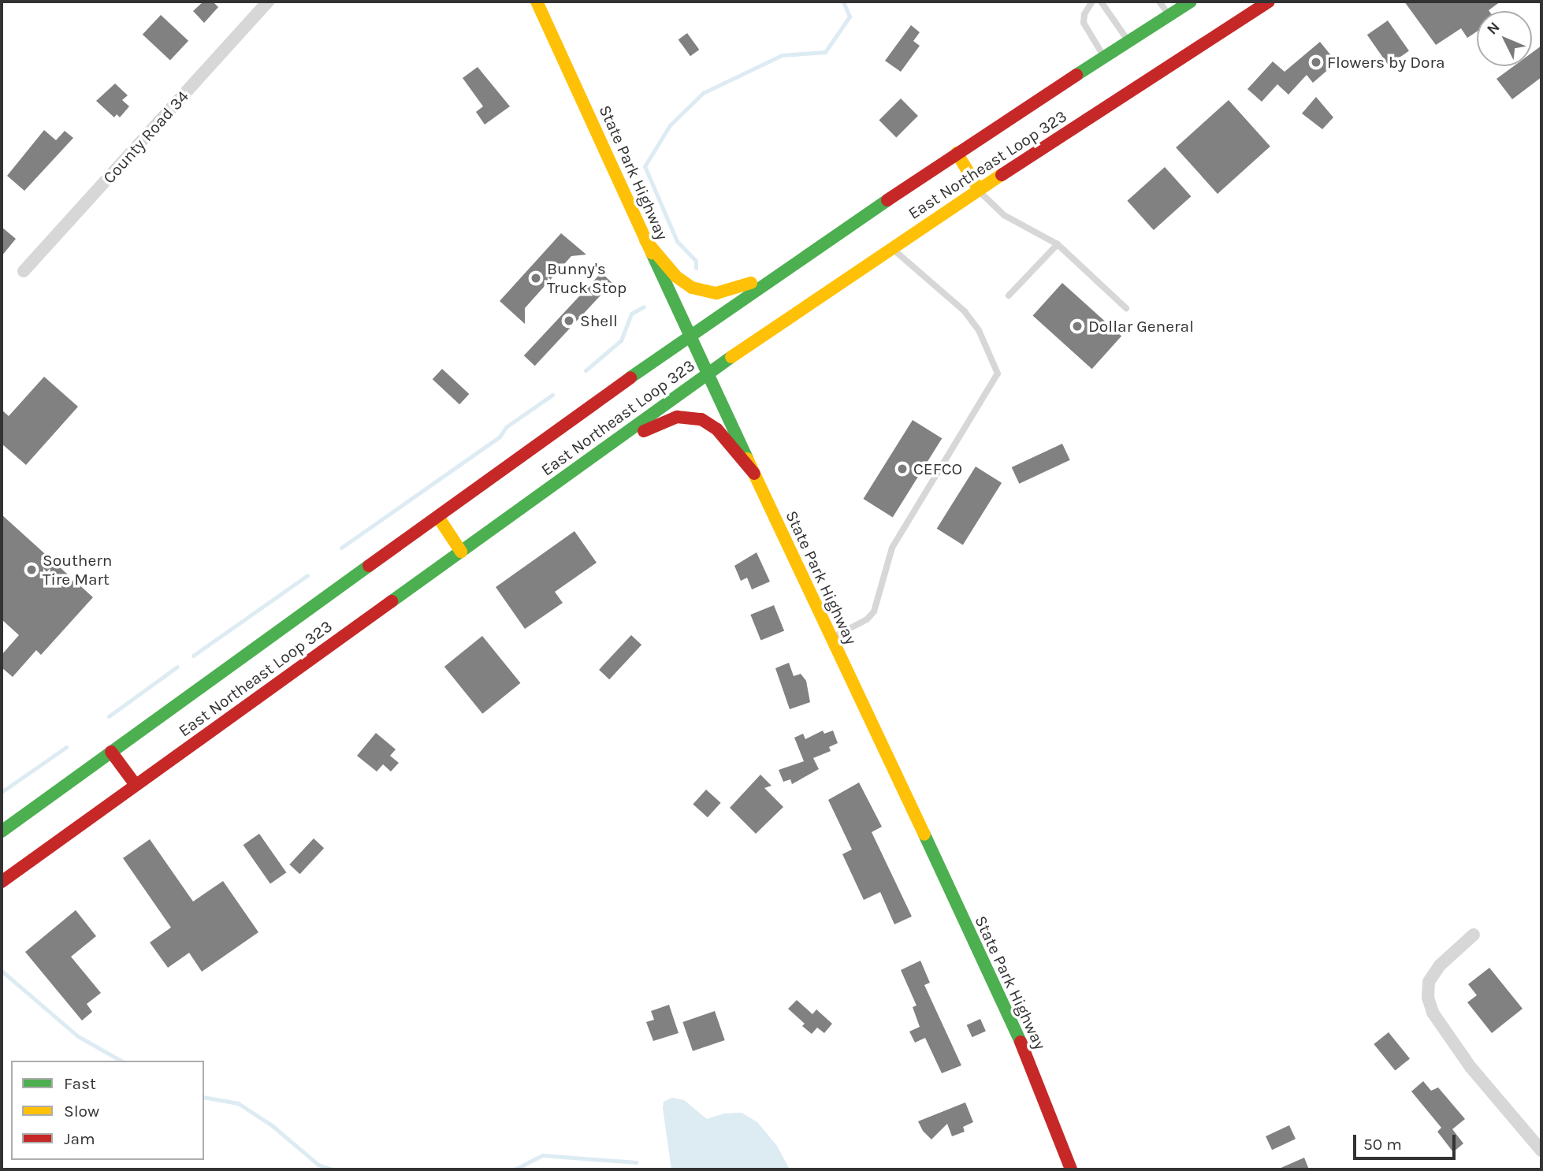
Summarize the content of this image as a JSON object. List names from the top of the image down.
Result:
{
  "streets": {
    "main road": ["East Northeast Loop 323", "State Park Highway"],
    "street": ["County Road 34"]
  },
  "crossings": [
    ["East Northeast Loop 323", "State Park Highway"]
  ],
  "places": [
    "Flowers by Dora",
    "Bunny's Truck Stop",
    "Shell",
    "Dollar General",
    "CEFCO",
    "Southern Tire Mart"
  ],
  "legend": ["Fast", "Slow", "Jam"],
  "scale_bar": "50 m",
  "north": "top left"
}
